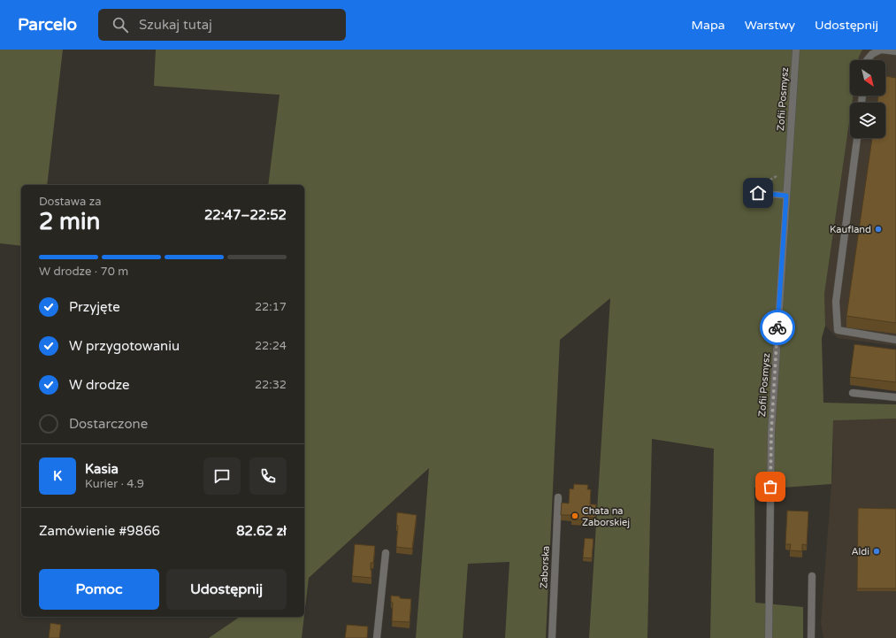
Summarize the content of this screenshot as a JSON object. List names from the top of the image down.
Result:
{
  "streets": {
    "street": ["Zofii Posmysz", "Zaborska"]
  },
  "places": ["Kaufland", "Chata na Zaborskiej", "Aldi"],
  "north": "bottom right",
  "page": {
    "header": "Parcelo",
    "search": "Szukaj tutaj",
    "nav": ["Mapa", "Warstwy", "Udostępnij"],
    "heading": ["2 min", "Dostawa za", "22:47–22:52"],
    "panel": [
      "Kasia",
      "Kurier · 4.9",
      "Zamówienie #9866",
      "82.62 zł"
    ],
    "bar": "W drodze · 70 m",
    "list": [
      ["Przyjęte", "22:17"],
      ["W przygotowaniu", "22:24"],
      ["W drodze", "22:32"],
      "Dostarczone"
    ],
    "round": "K",
    "buttons": ["Pomoc", "Udostępnij"]
  }
}
